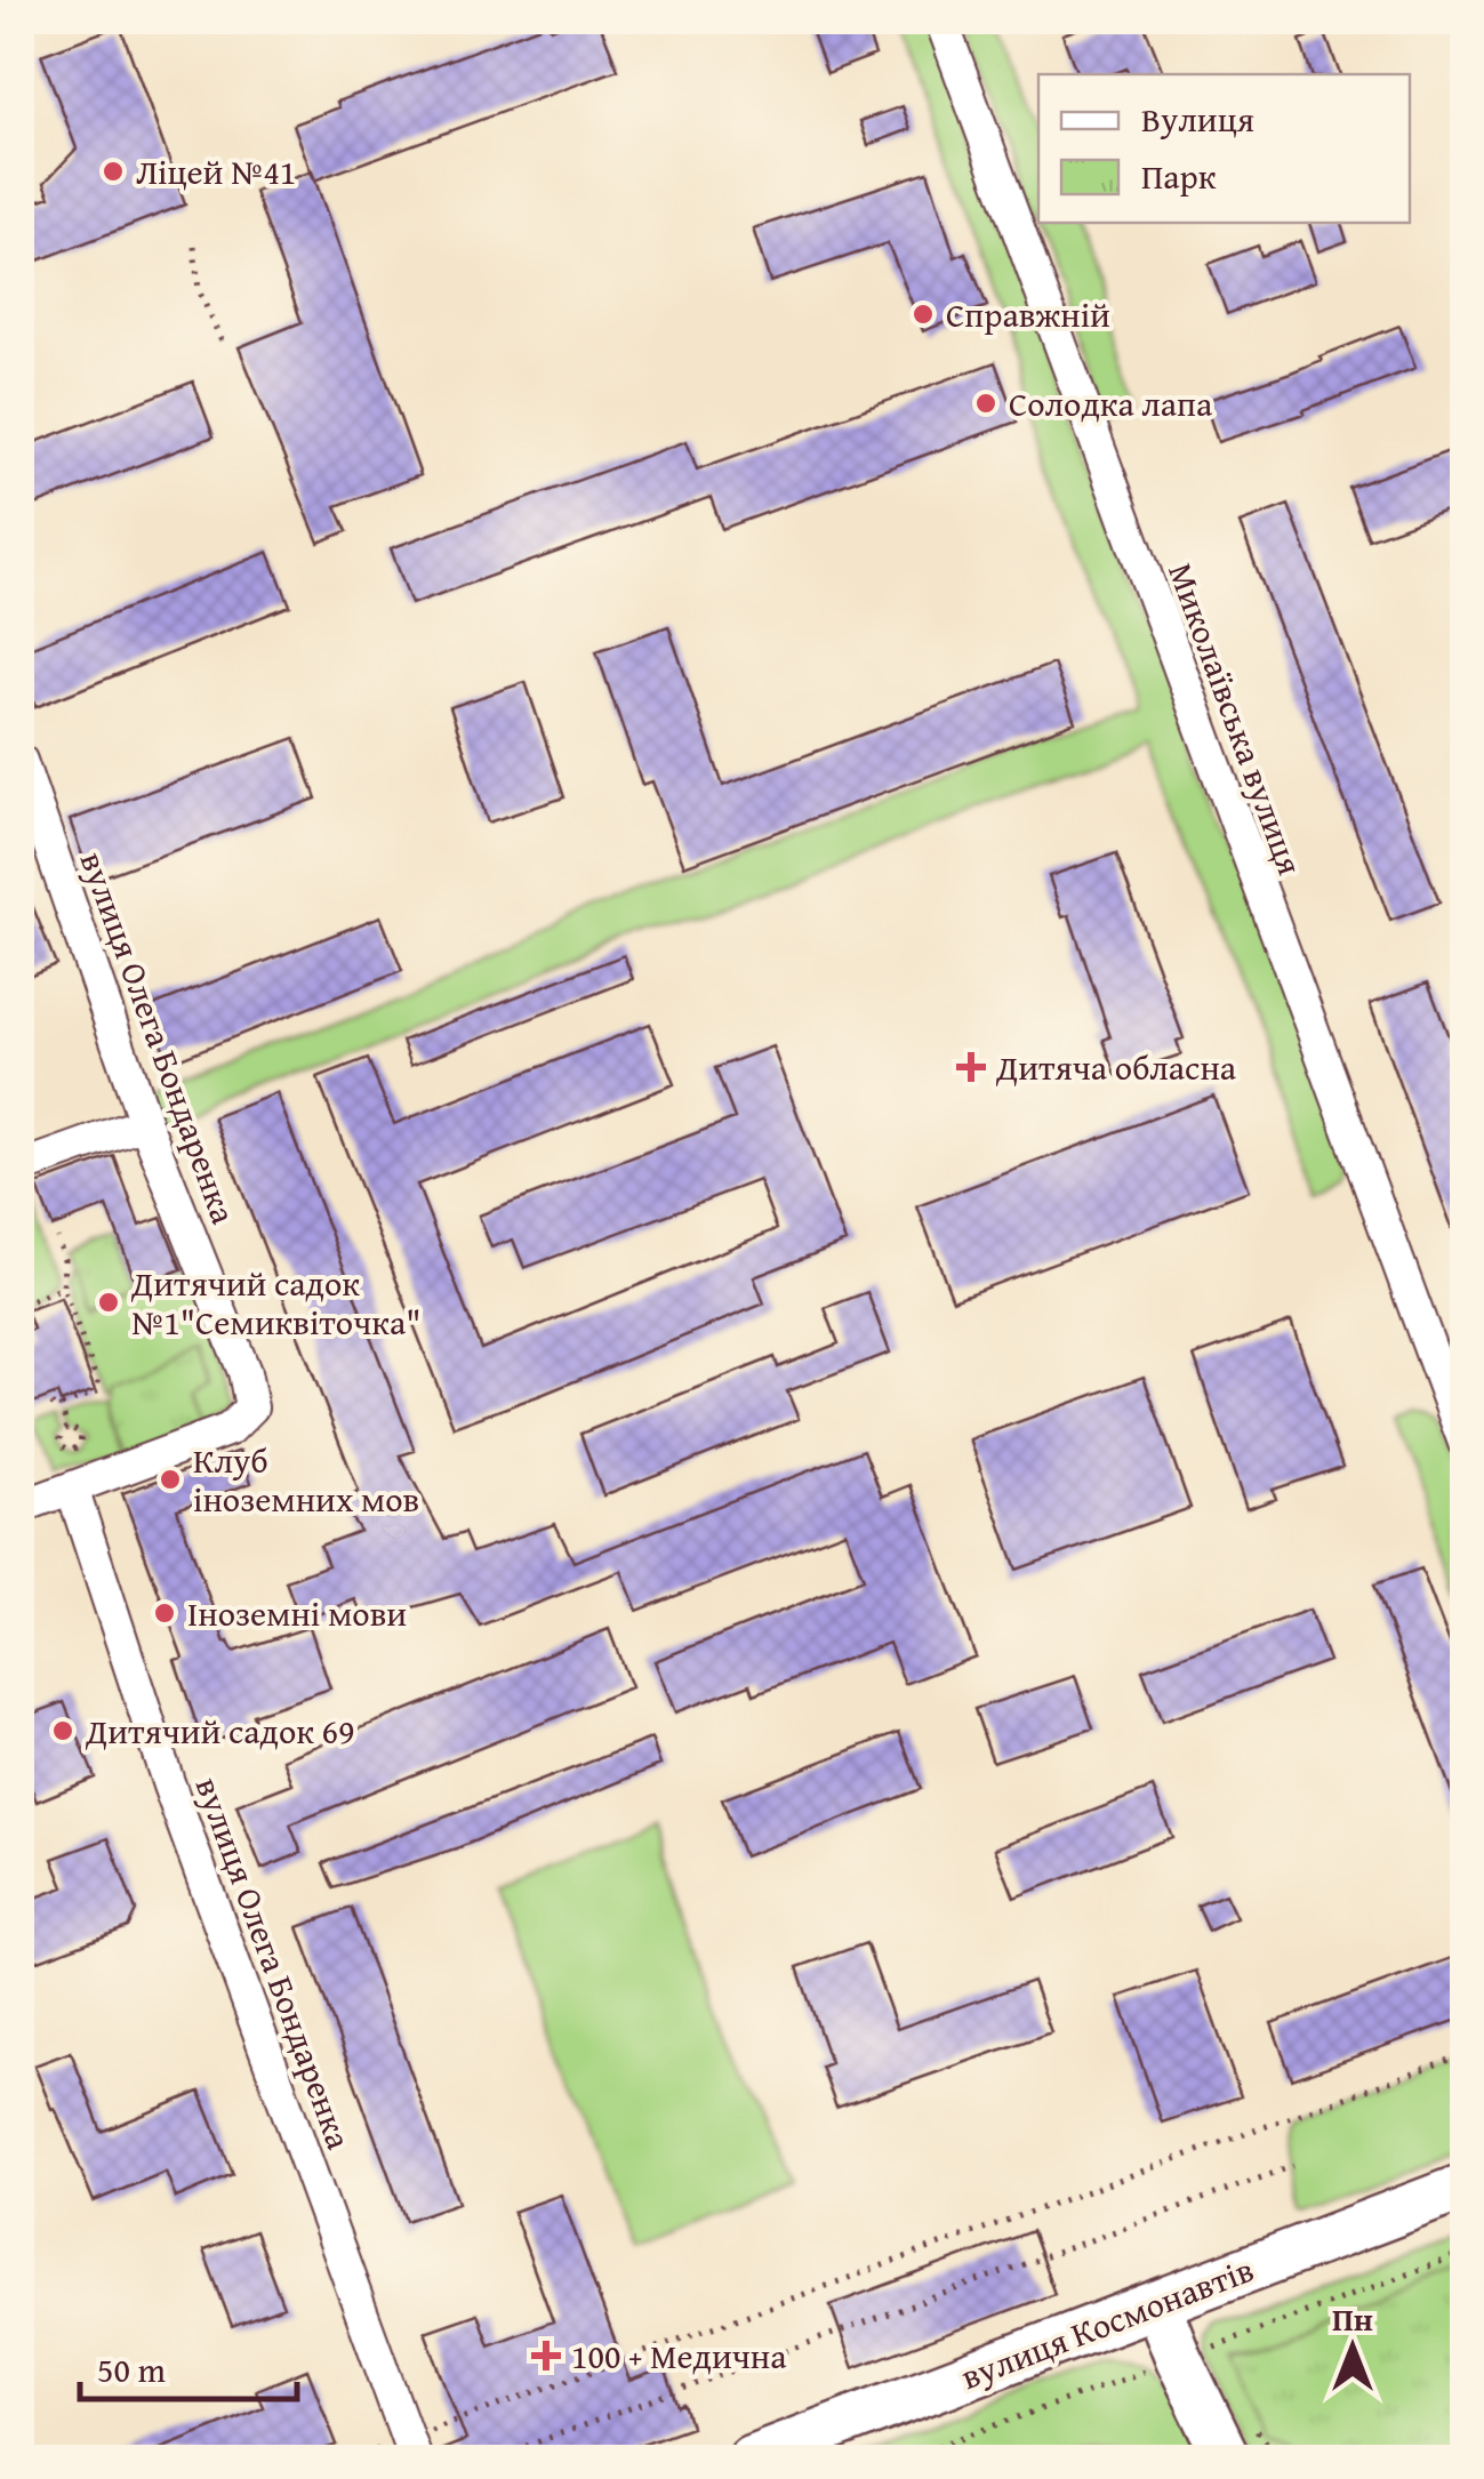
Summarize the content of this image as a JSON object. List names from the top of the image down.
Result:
{
  "streets": {
    "main road": ["вулиця Космонавтів"],
    "street": ["Миколаївська вулиця", "вулиця Олега Бондаренка"]
  },
  "places": {
    "other": [
      "Ліцей №41",
      "Справжній",
      "Солодка лапа",
      "Дитячий садок №1\"Семиквіточка\"",
      "Клуб іноземних мов",
      "Іноземні мови",
      "Дитячий садок 69"
    ],
    "health": ["Дитяча обласна", "100 + Медична"]
  },
  "legend": ["Вулиця", "Парк"],
  "scale_bar": "50 m",
  "north": "top"
}
